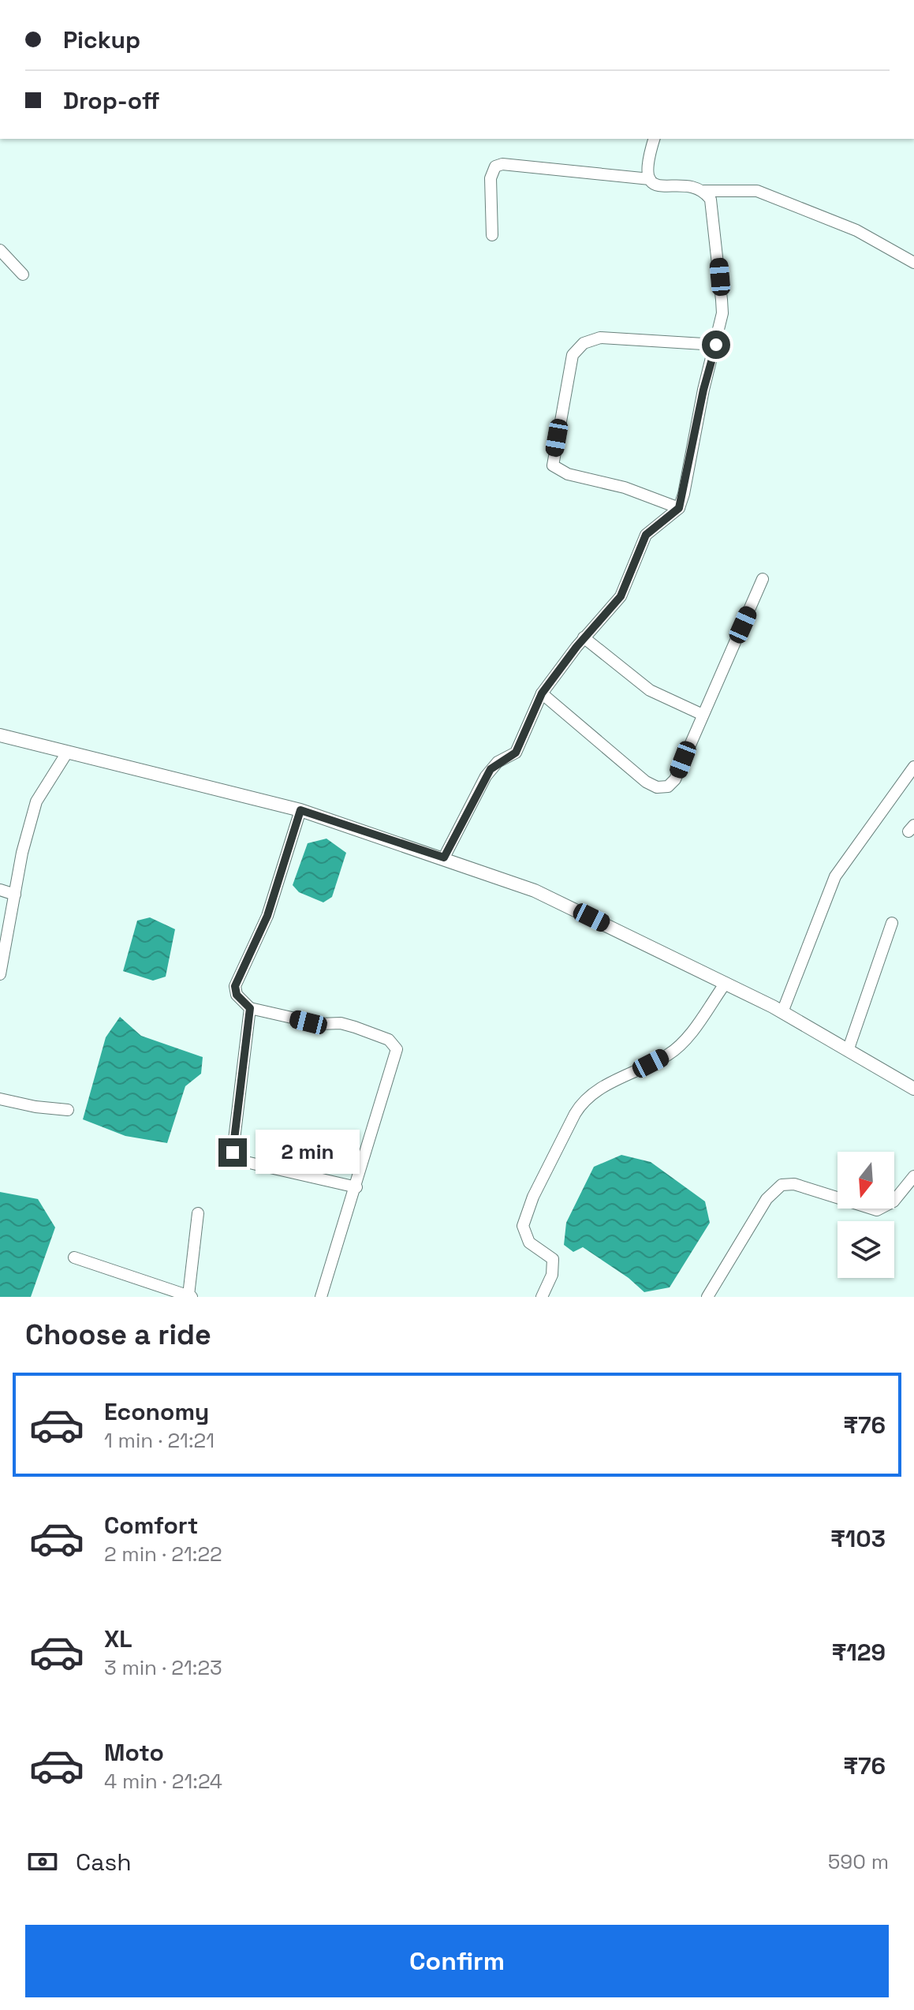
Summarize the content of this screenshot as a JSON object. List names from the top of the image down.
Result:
{
  "north": "bottom",
  "page": {
    "banner": ["Pickup", "Drop-off"],
    "bubble": "2 min",
    "heading": "Choose a ride",
    "list": [
      {
        "name": "Economy",
        "note": "1 min · 21:21",
        "value": "₹76"
      },
      {
        "name": "Comfort",
        "note": "2 min · 21:22",
        "value": "₹103"
      },
      {
        "name": "XL",
        "note": "3 min · 21:23",
        "value": "₹129"
      },
      {
        "name": "Moto",
        "note": "4 min · 21:24",
        "value": "₹76"
      }
    ],
    "pay": ["Cash", "590 m"],
    "buttons": "Confirm"
  }
}
